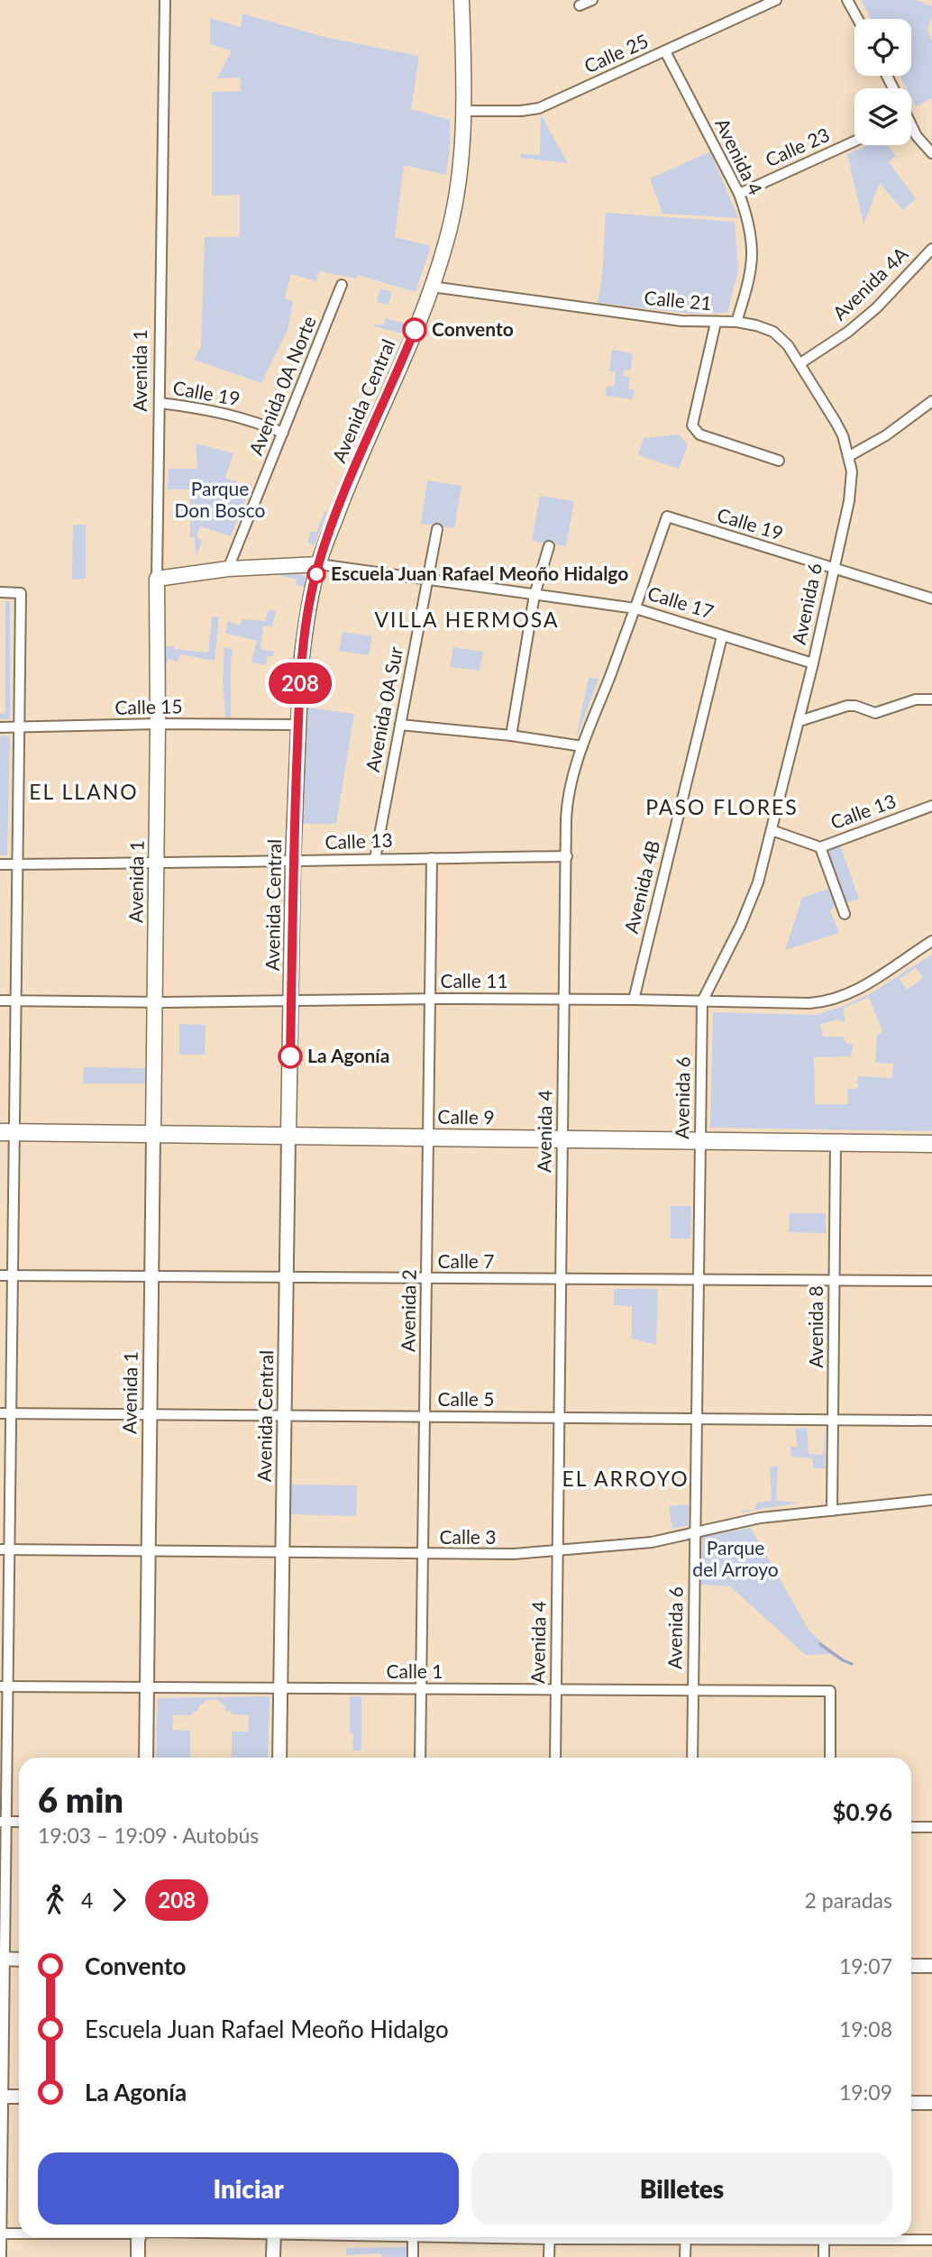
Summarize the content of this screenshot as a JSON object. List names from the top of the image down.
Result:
{
  "streets": {
    "main road": [
      "Avenida 1",
      "Avenida Central",
      "Calle 17",
      "Calle 9"
    ],
    "street": [
      "Calle 25",
      "Calle 23",
      "Avenida 4",
      "Avenida 4A",
      "Calle 21",
      "Avenida 0A Norte",
      "Calle 19",
      "Avenida 6",
      "Calle 15",
      "Avenida 0A Sur",
      "Calle 13",
      "Avenida 4B",
      "Calle 11",
      "Calle 7",
      "Avenida 2",
      "Avenida 8",
      "Calle 5",
      "Calle 3",
      "Calle 1"
    ]
  },
  "crossings": [
    ["Calle 25", "Avenida 4"],
    ["Calle 25", "Avenida Central"],
    ["Calle 23", "Avenida 4"],
    ["Avenida 4", "Calle 21"],
    ["Avenida 4", "Calle 19"],
    ["Avenida 4", "Calle 17"],
    ["Avenida 4", "Calle 13"],
    ["Avenida 4", "Calle 11"],
    ["Avenida 4", "Calle 9"],
    ["Avenida 4", "Calle 7"],
    ["Avenida 4", "Calle 5"],
    ["Avenida 4", "Calle 3"],
    ["Avenida 4", "Calle 1"],
    ["Avenida 4A", "Calle 21"],
    ["Calle 21", "Avenida Central"],
    ["Calle 21", "Avenida 6"],
    ["Avenida 1", "Calle 19"],
    ["Avenida 1", "Calle 17"],
    ["Avenida 1", "Calle 15"],
    ["Avenida 1", "Calle 13"],
    ["Avenida 1", "Calle 11"],
    ["Avenida 1", "Calle 9"],
    ["Avenida 1", "Calle 7"],
    ["Avenida 1", "Calle 5"],
    ["Avenida 1", "Calle 3"],
    ["Avenida 1", "Calle 1"],
    ["Avenida 0A Norte", "Calle 19"],
    ["Avenida 0A Norte", "Calle 17"],
    ["Calle 19", "Avenida 6"],
    ["Avenida Central", "Calle 17"],
    ["Avenida Central", "Calle 15"],
    ["Avenida Central", "Calle 13"],
    ["Avenida Central", "Calle 11"],
    ["Avenida Central", "Calle 9"],
    ["Avenida Central", "Calle 7"],
    ["Avenida Central", "Calle 5"],
    ["Avenida Central", "Calle 3"],
    ["Avenida Central", "Calle 1"],
    ["Calle 17", "Avenida 6"],
    ["Calle 17", "Avenida 0A Sur"],
    ["Calle 17", "Avenida 4B"],
    ["Avenida 6", "Calle 13"],
    ["Avenida 6", "Calle 11"],
    ["Avenida 6", "Calle 9"],
    ["Avenida 6", "Calle 7"],
    ["Avenida 6", "Calle 5"],
    ["Avenida 6", "Calle 3"],
    ["Avenida 6", "Calle 1"],
    ["Avenida 0A Sur", "Calle 13"],
    ["Calle 13", "Avenida 2"],
    ["Avenida 4B", "Calle 11"],
    ["Calle 11", "Avenida 2"],
    ["Calle 9", "Avenida 2"],
    ["Calle 9", "Avenida 8"],
    ["Calle 7", "Avenida 2"],
    ["Calle 7", "Avenida 8"],
    ["Avenida 2", "Calle 5"],
    ["Avenida 2", "Calle 3"],
    ["Avenida 2", "Calle 1"],
    ["Avenida 8", "Calle 5"],
    ["Avenida 8", "Calle 3"]
  ],
  "districts": [
    "VILLA HERMOSA",
    "EL LLANO",
    "PASO FLORES",
    "EL ARROYO"
  ],
  "parks": ["Parque Don Bosco", "Parque del Arroyo"],
  "places": ["Convento", "Escuela Juan Rafael Meoño Hidalgo", "La Agonía"],
  "lines": ["bus line 208"],
  "page": {
    "on_map": "208",
    "heading": ["6 min", "19:03 – 19:09 · Autobús", "$0.96"],
    "legs": ["4", "208", "2 paradas"],
    "list": [
      {
        "name": "Convento",
        "value": "19:07"
      },
      {
        "name": "Escuela Juan Rafael Meoño Hidalgo",
        "value": "19:08"
      },
      {
        "name": "La Agonía",
        "value": "19:09"
      }
    ],
    "buttons": ["Iniciar", "Billetes"]
  }
}
